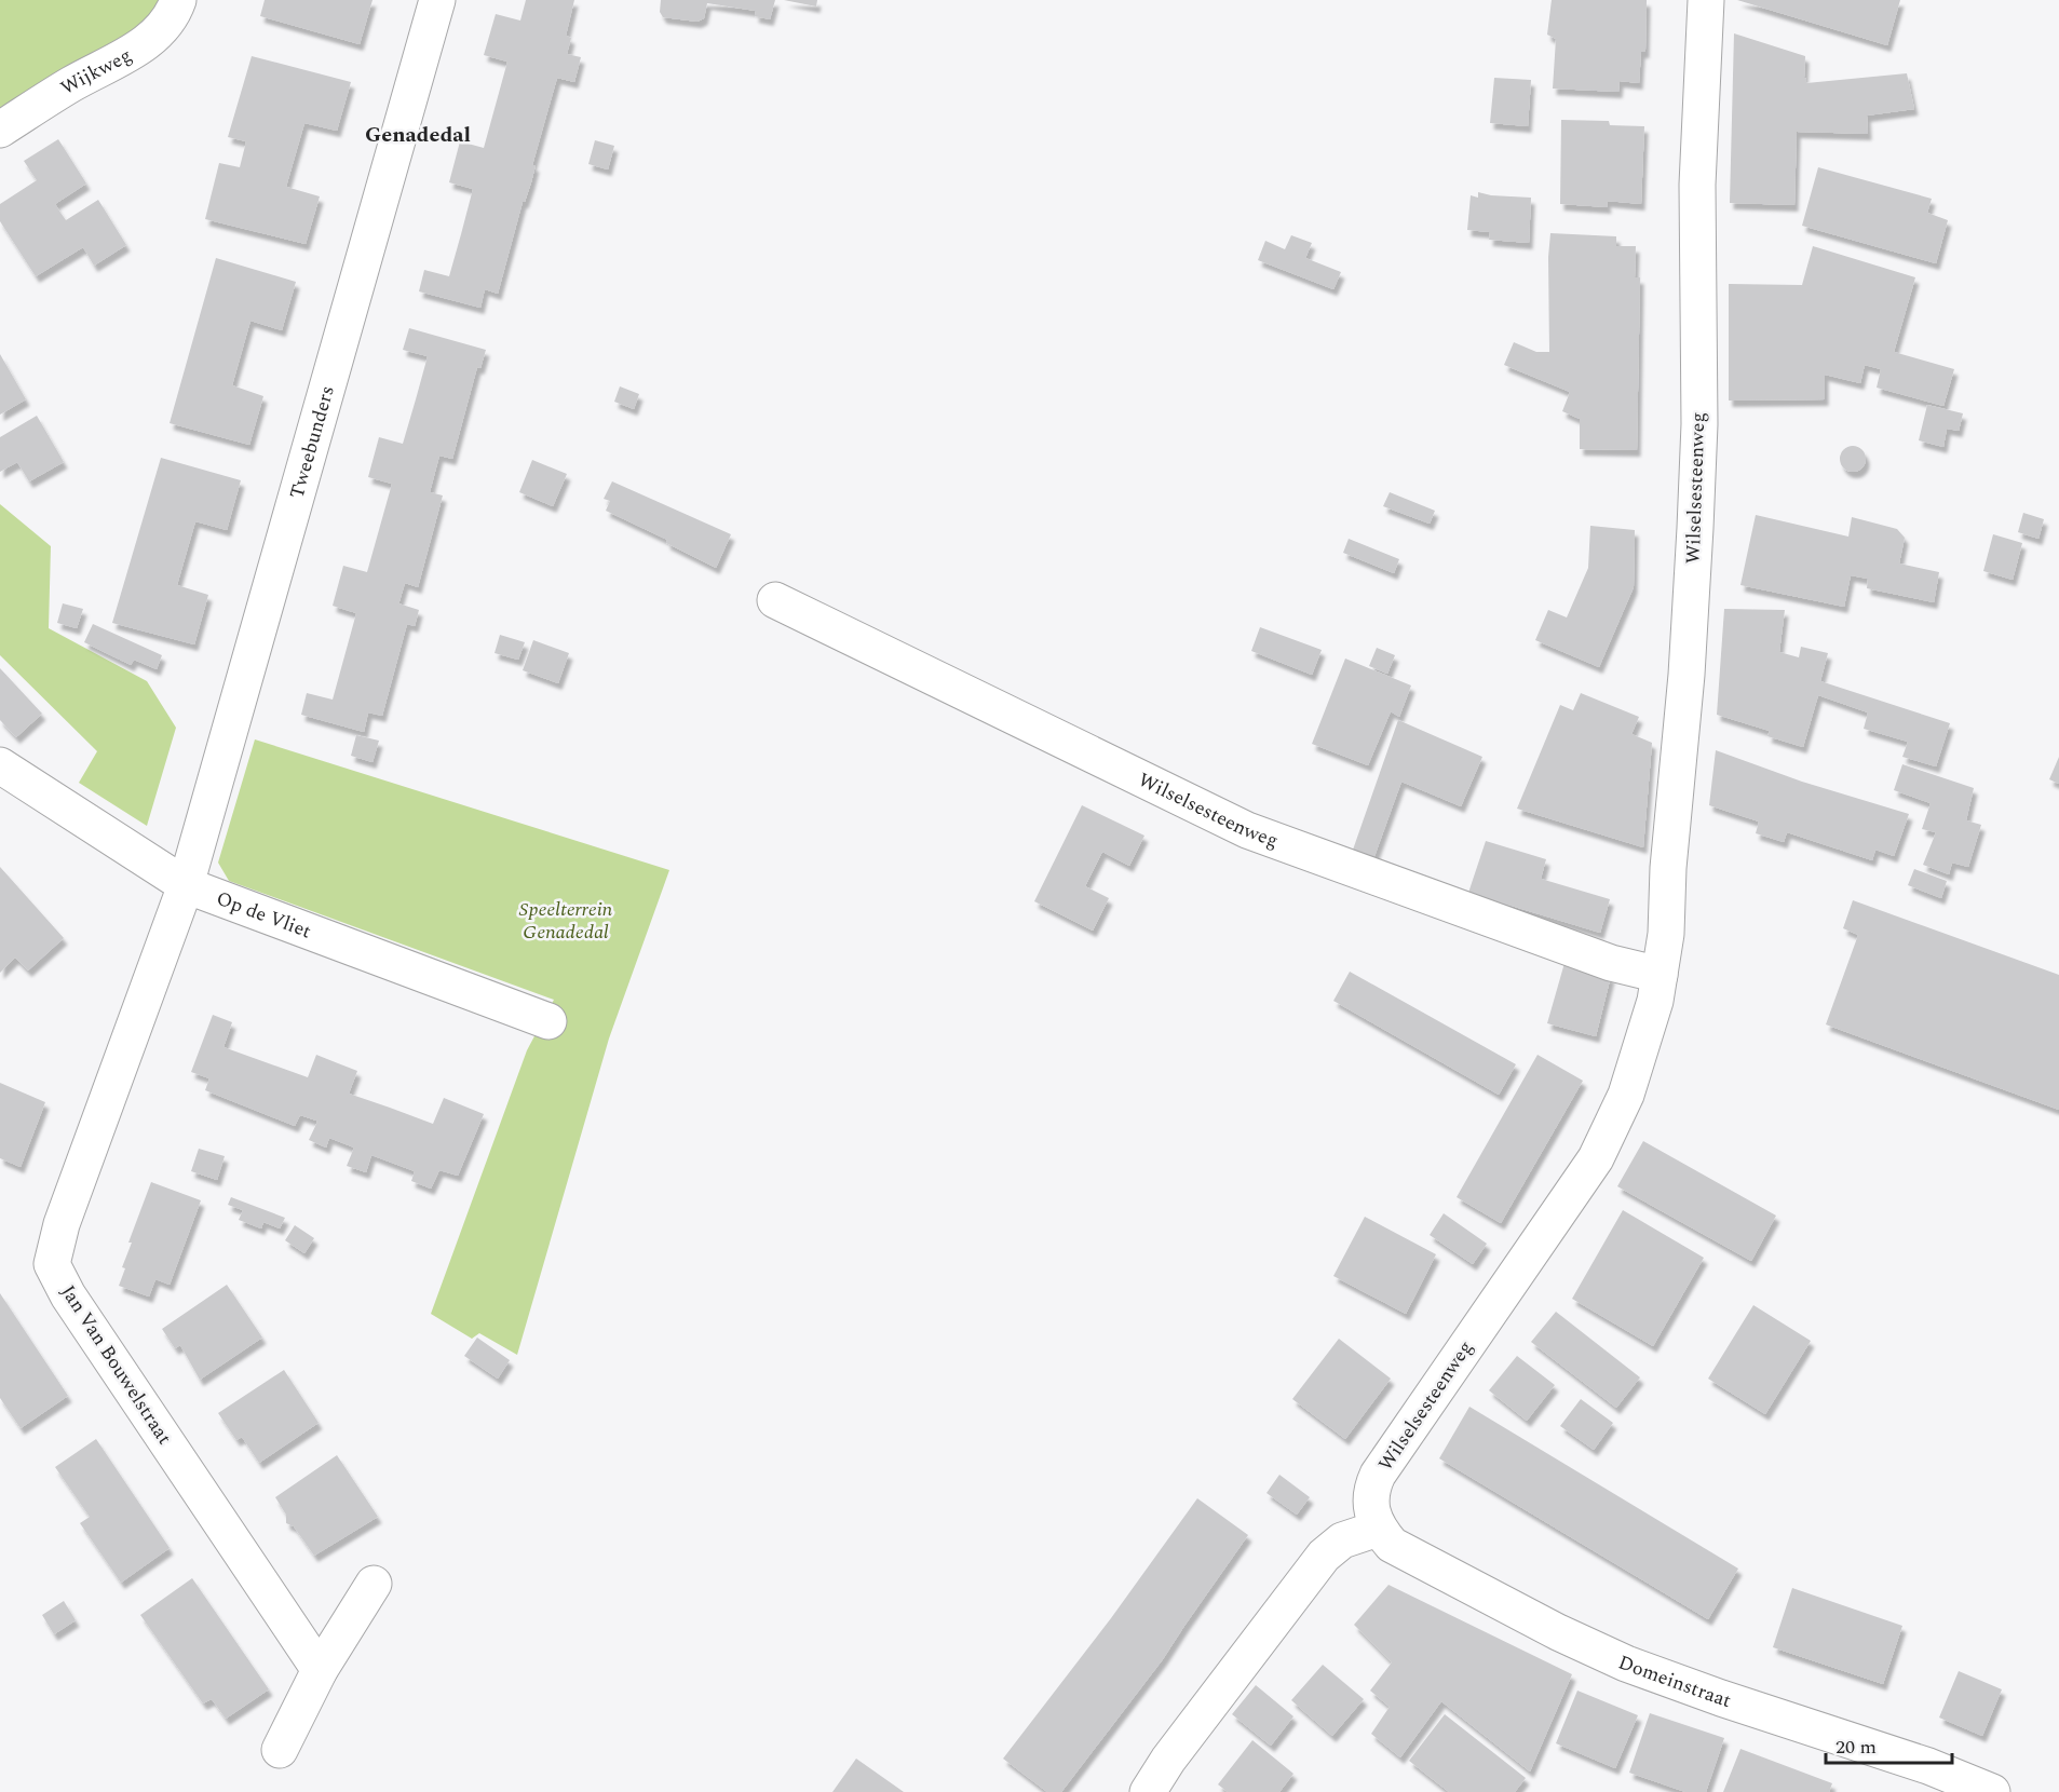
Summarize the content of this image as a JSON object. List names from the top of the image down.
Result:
{
  "streets": {
    "street": [
      "Wijkweg",
      "Tweebunders",
      "Wilselsesteenweg",
      "Op de Vliet",
      "Jan Van Bouwelstraat",
      "Domeinstraat"
    ]
  },
  "crossings": [
    ["Tweebunders", "Op de Vliet"],
    ["Tweebunders", "Jan Van Bouwelstraat"],
    ["Wilselsesteenweg", "Domeinstraat"],
    ["Op de Vliet", "Jan Van Bouwelstraat"]
  ],
  "districts": ["Genadedal"],
  "parks": ["Speelterrein Genadedal"],
  "scale_bar": "20 m"
}
